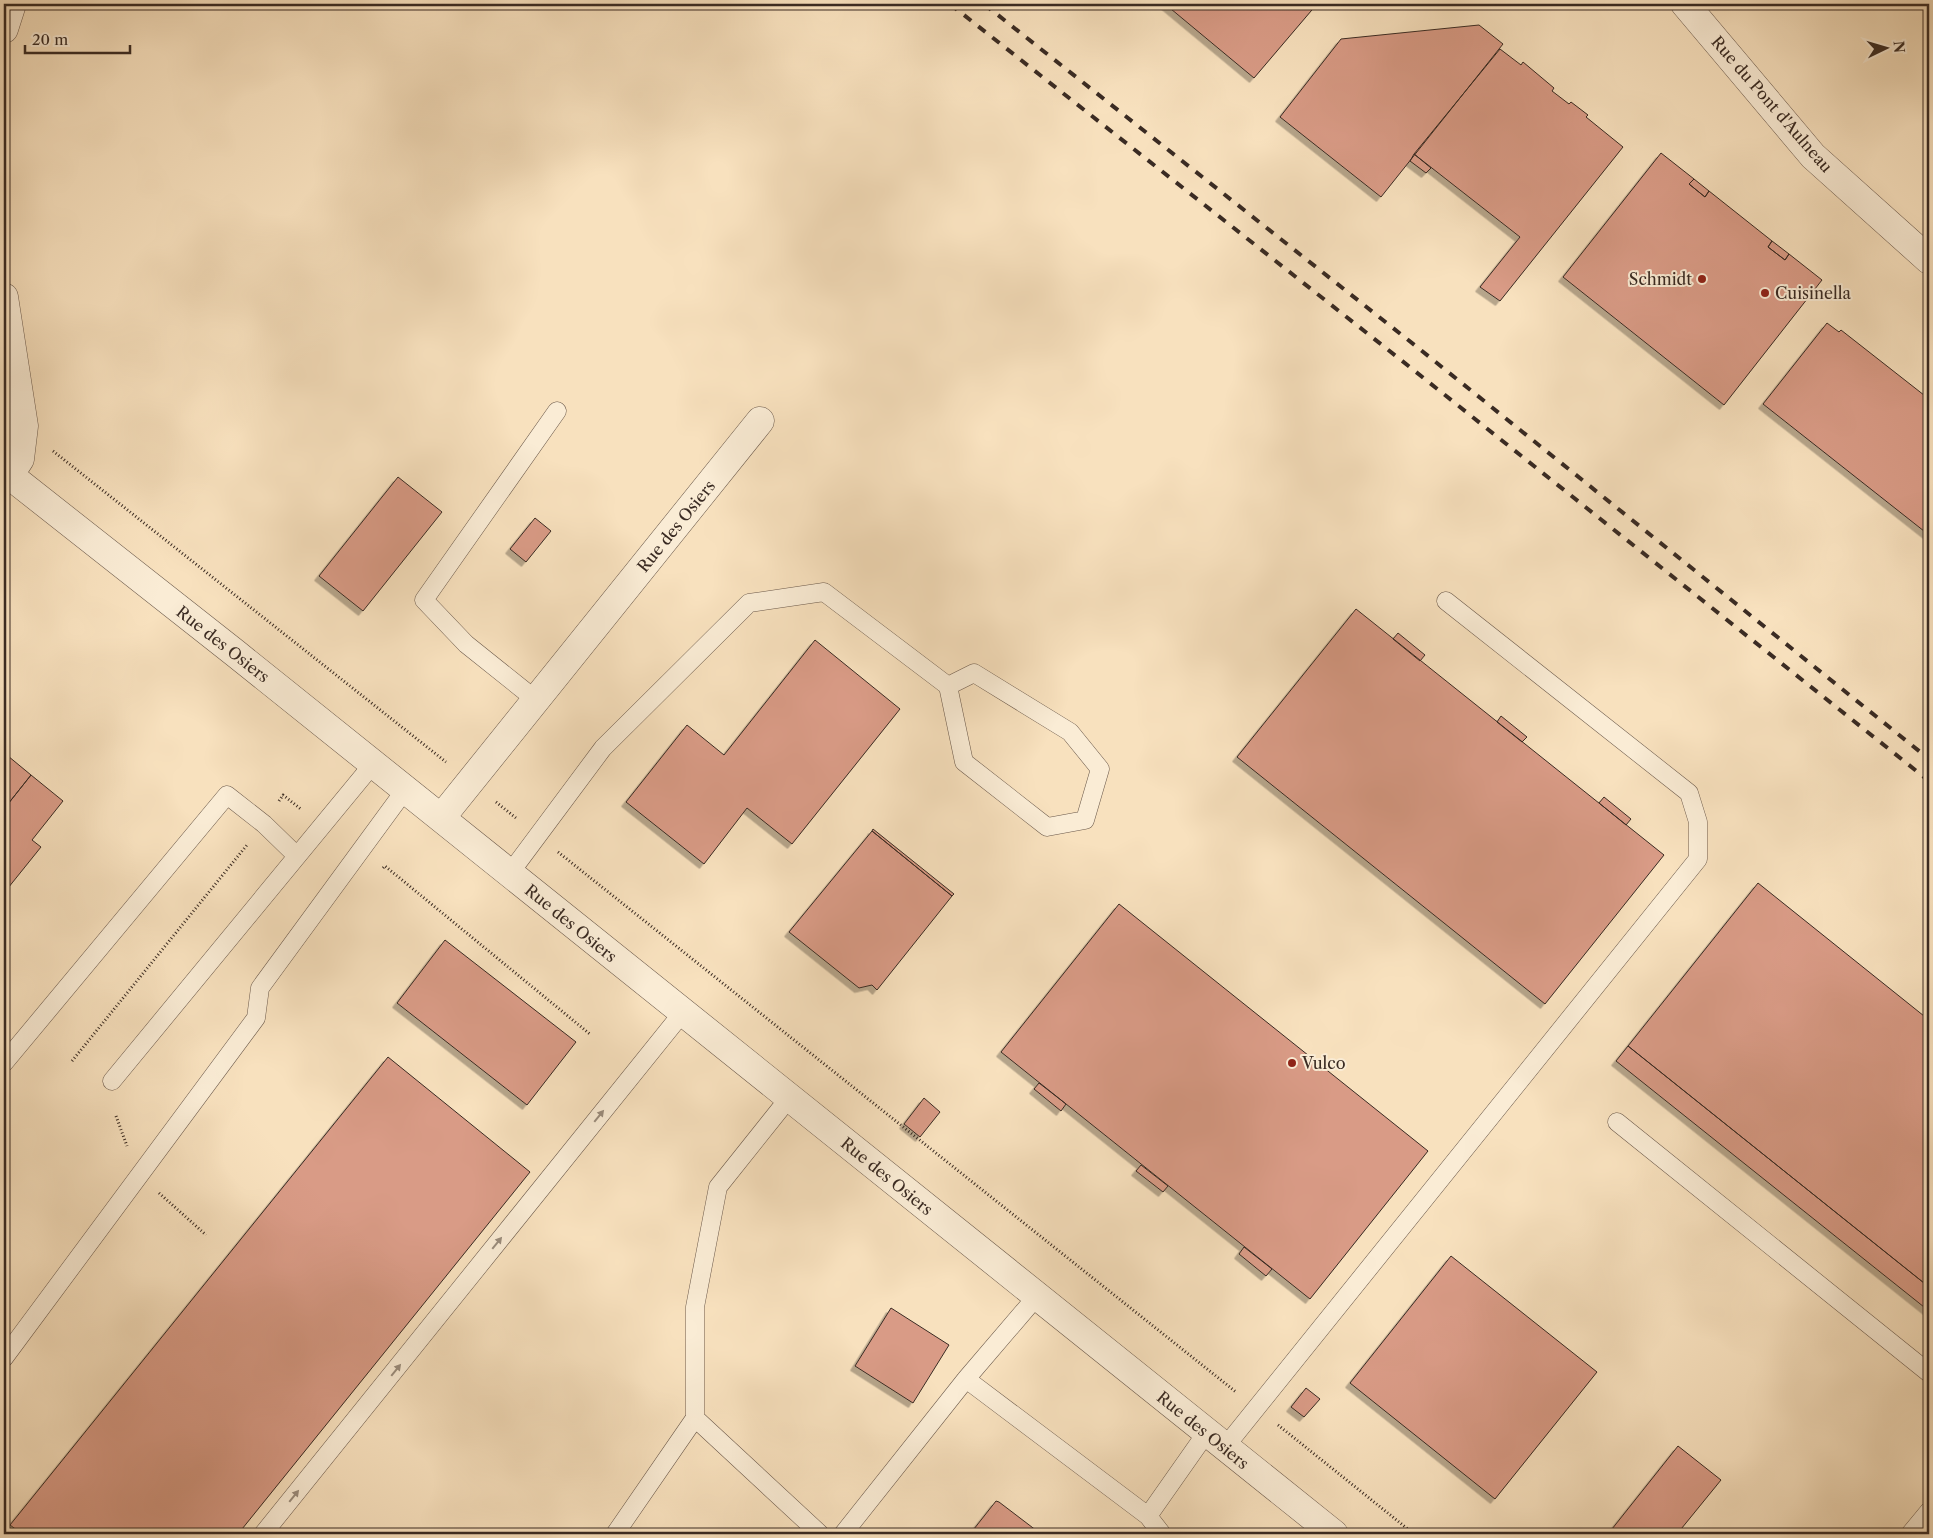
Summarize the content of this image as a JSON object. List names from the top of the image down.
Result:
{
  "streets": {
    "street": ["Rue du Pont d'Aulneau", "Rue des Osiers"]
  },
  "places": ["Schmidt", "Cuisinella", "Vulco"],
  "scale_bar": "20 m",
  "north": "right"
}
